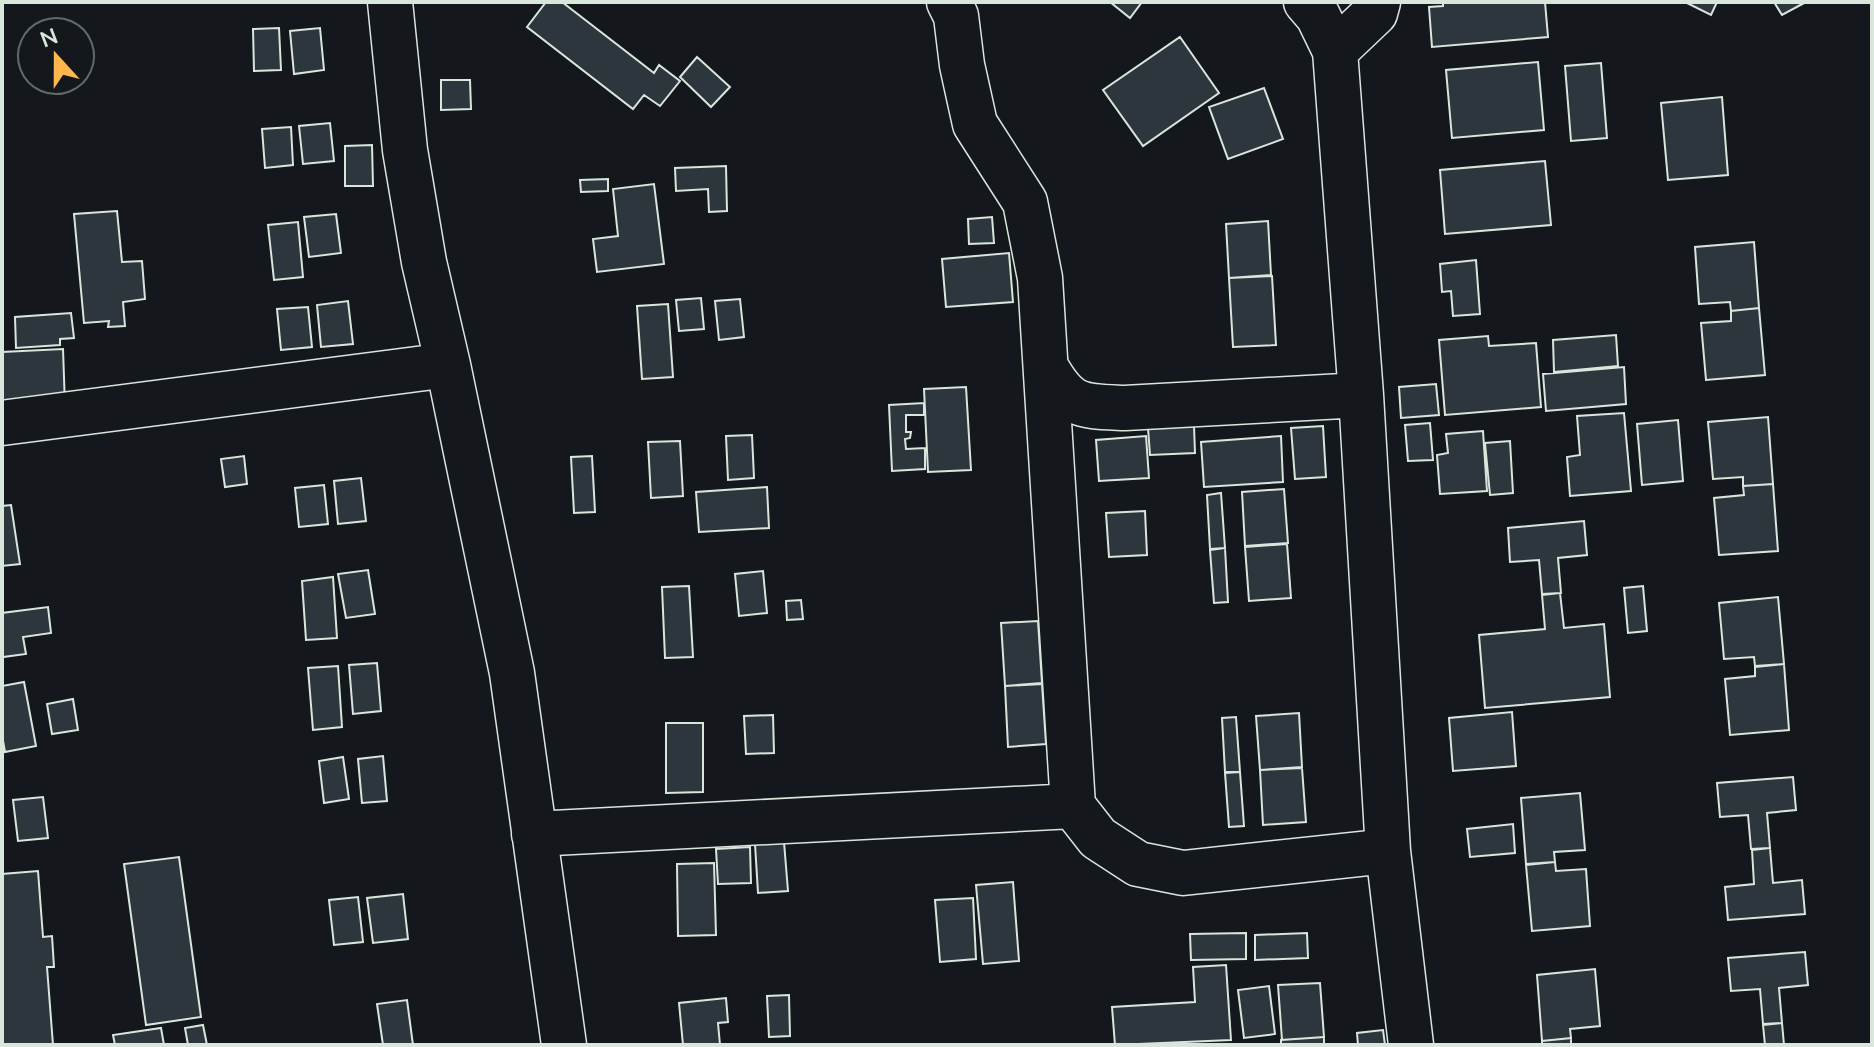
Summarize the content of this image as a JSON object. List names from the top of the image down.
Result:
{
  "north": "top"
}
